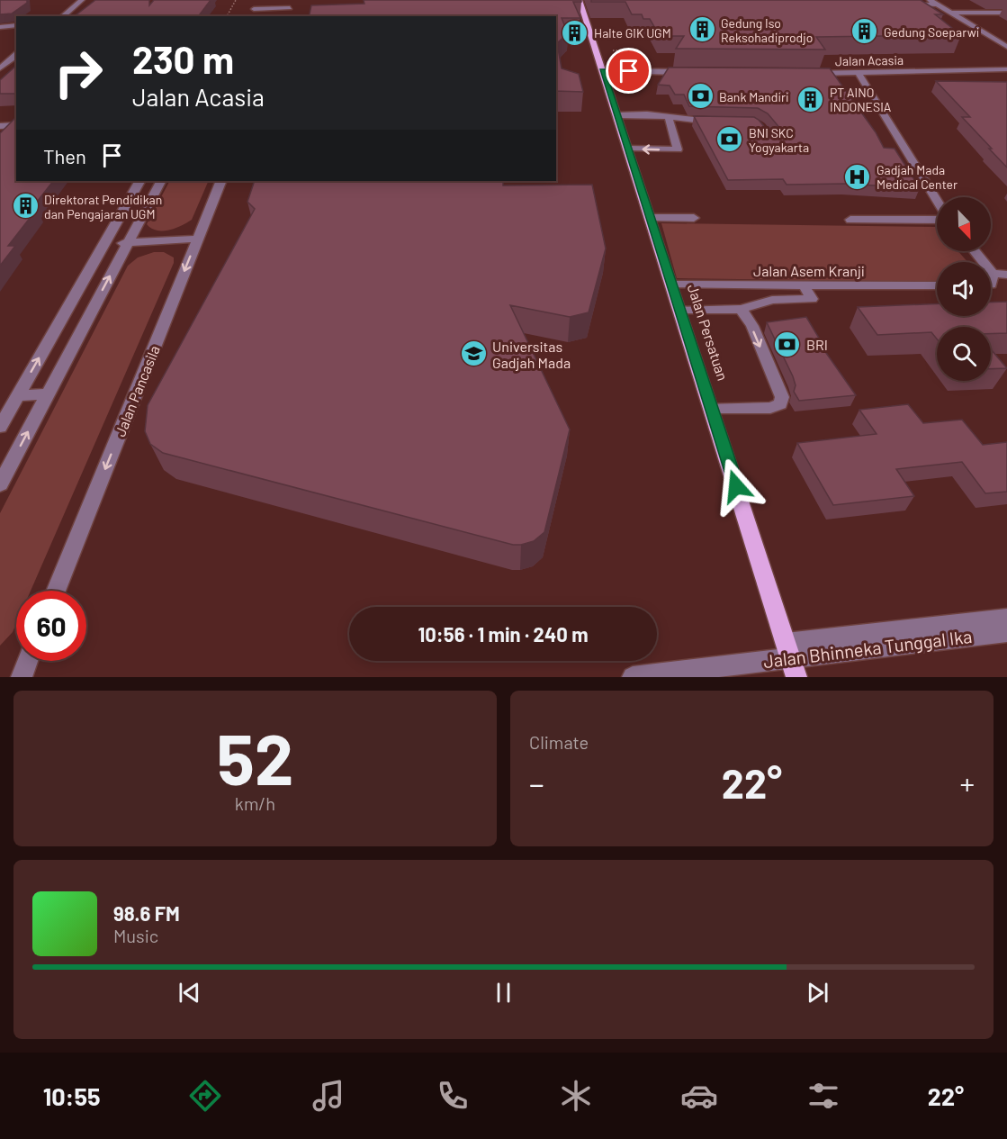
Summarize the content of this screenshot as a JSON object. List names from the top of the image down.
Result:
{
  "streets": {
    "main road": ["Jalan Persatuan"],
    "street": [
      "Jalan Acasia",
      "Jalan Asem Kranji",
      "Jalan Pancasila",
      "Jalan Bhinneka Tunggal Ika"
    ]
  },
  "crossings": [
    ["Jalan Asem Kranji", "Jalan Persatuan"],
    ["Jalan Persatuan", "Jalan Bhinneka Tunggal Ika"]
  ],
  "places": {
    "building": [
      "Gedung Iso Reksohadiprodjo",
      "Gedung Soeparwi",
      "Halte GIK UGM",
      "PT AINO INDONESIA",
      "Direktorat Pendidikan dan Pengajaran UGM"
    ],
    "bank": ["Bank Mandiri", "BNI SKC Yogyakarta", "BRI"],
    "hospital": ["Gadjah Mada Medical Center"],
    "school or university": ["Universitas Gadjah Mada"]
  },
  "north": "bottom right",
  "page": {
    "turn": ["230 m", "Jalan Acasia"],
    "then": "Then",
    "limit": "60",
    "trip": "10:56 · 1 min · 240 m",
    "tile": [
      ["52", "km/h"],
      "Climate"
    ],
    "heat": ["−", "22°", "+"],
    "song": ["98.6 FM", "Music"],
    "tabs": ["10:55", "22°"]
  }
}
